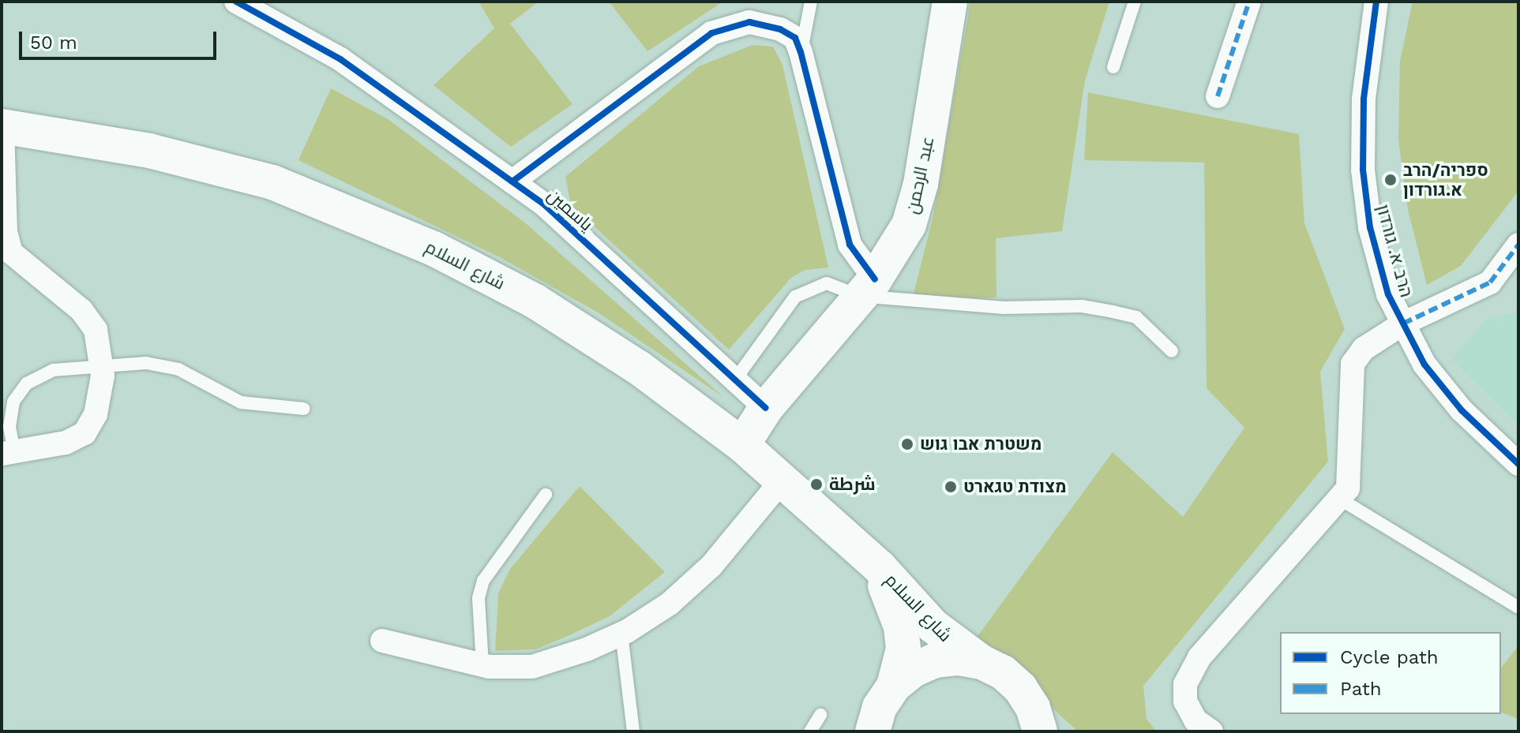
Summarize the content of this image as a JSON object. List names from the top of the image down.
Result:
{
  "streets": {
    "main road": ["عبد الرحمن", "شارع السلام"],
    "street": ["ياسمين", "הרב א. גורדון"]
  },
  "crossings": [
    ["عبد الرحمن", "ياسمين"],
    ["عبد الرحمن", "شارع السلام"]
  ],
  "places": [
    "ספריה/הרב א.גורדון",
    "משטרת אבו גוש",
    "شرطة",
    "מצודת טגארט"
  ],
  "legend": ["Cycle path", "Path"],
  "scale_bar": "50 m"
}
